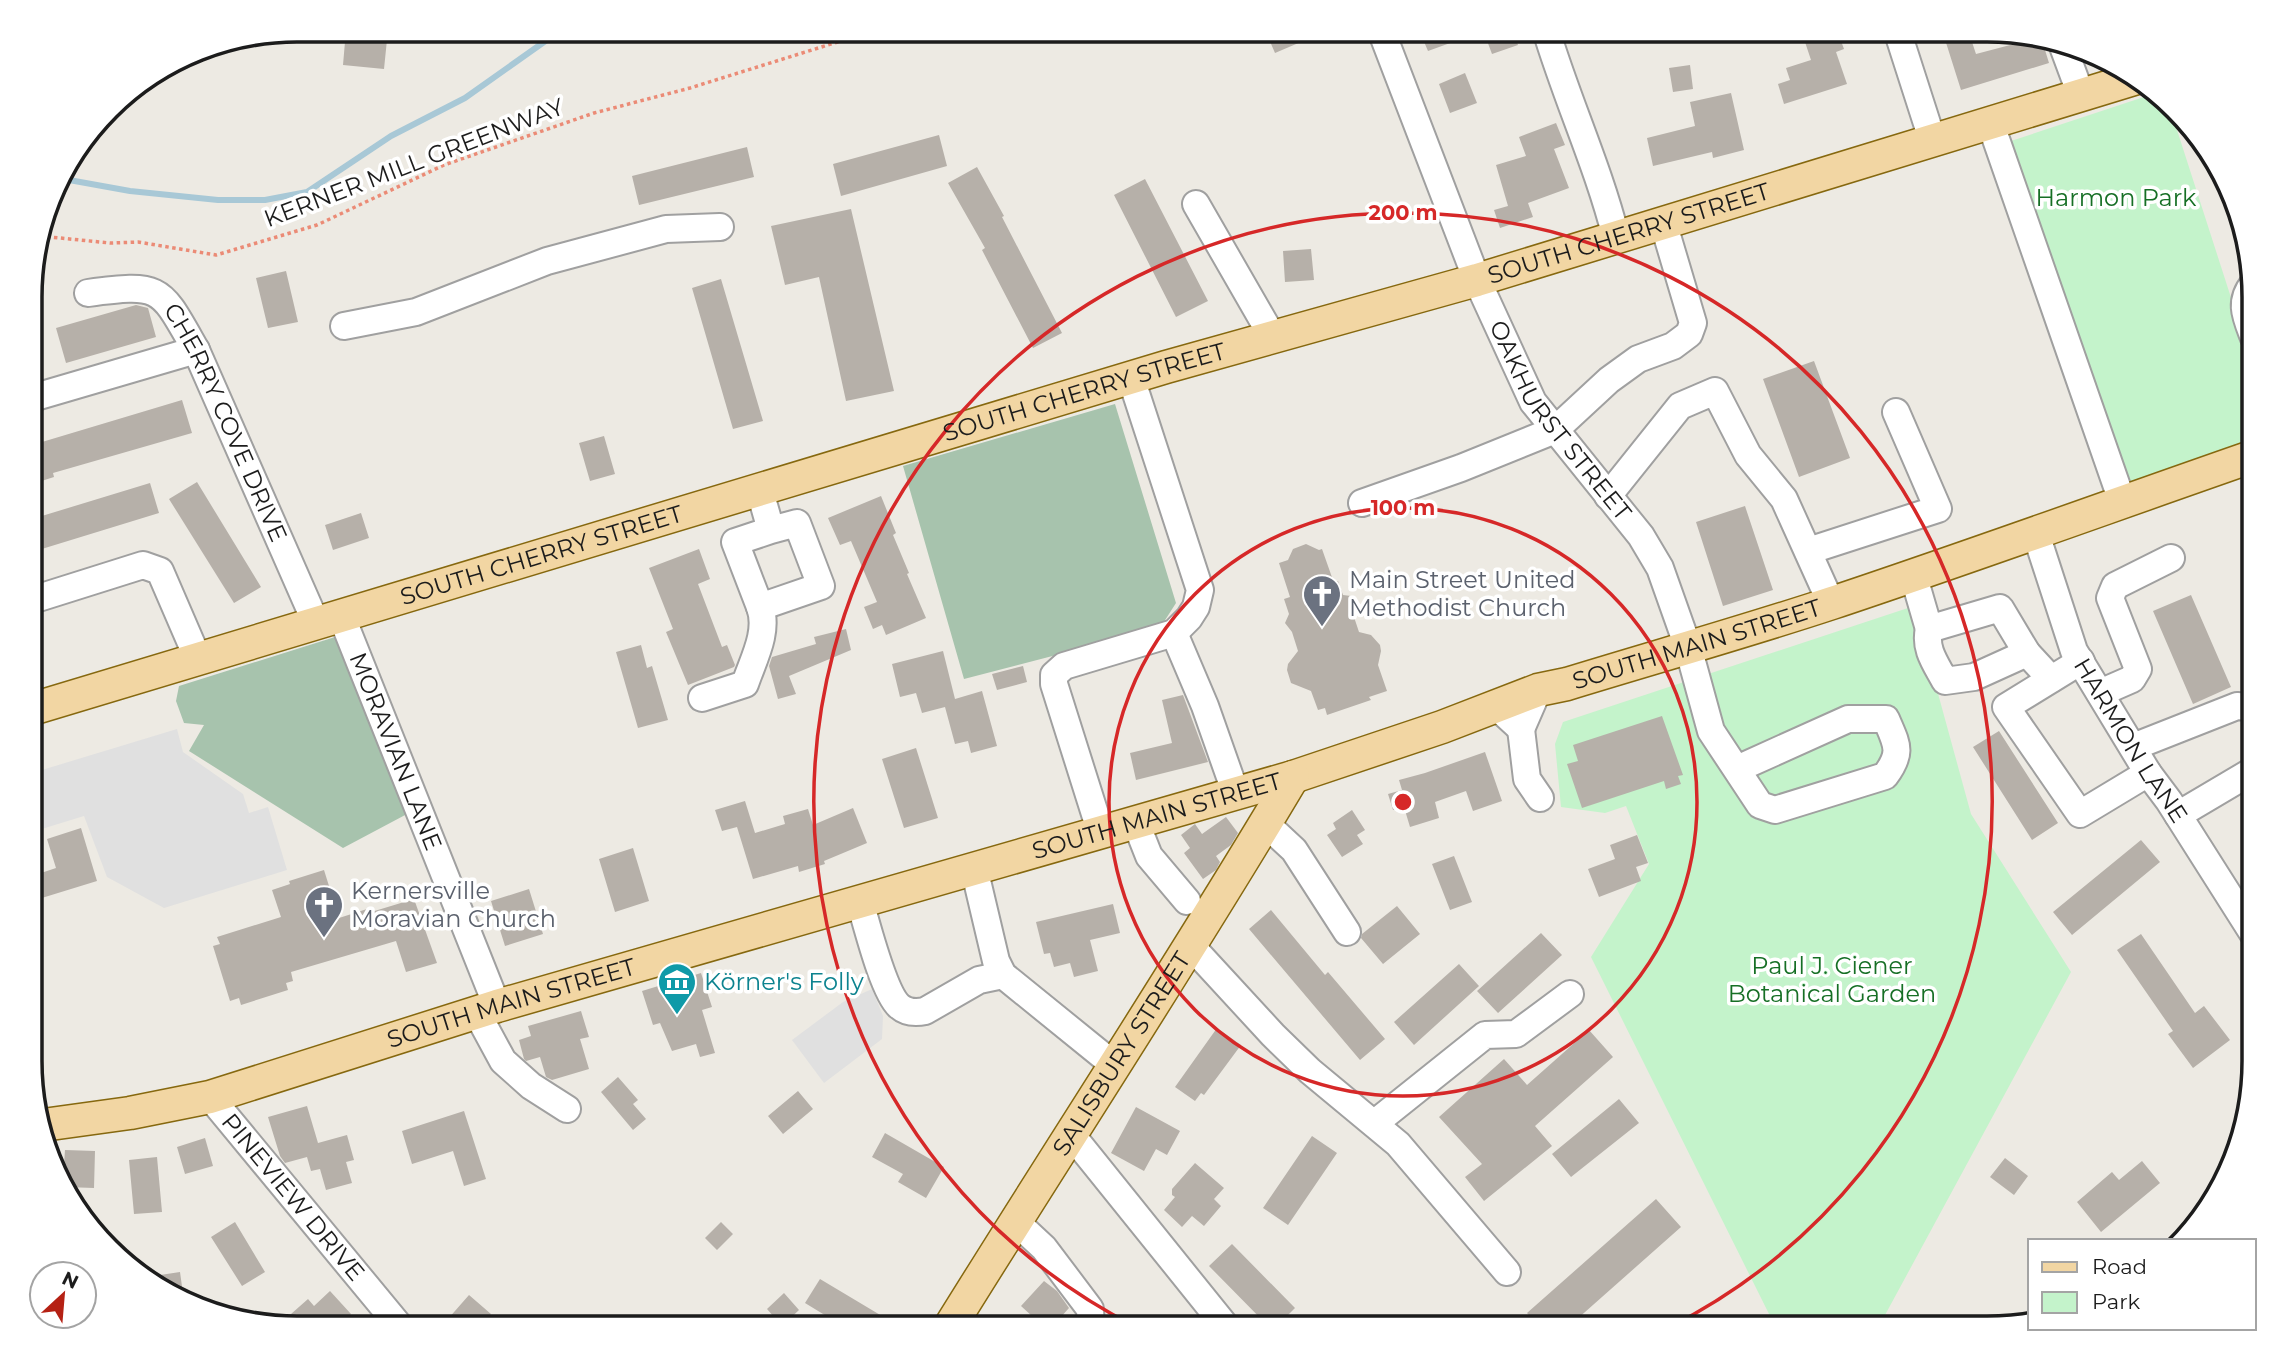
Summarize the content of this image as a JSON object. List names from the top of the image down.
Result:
{
  "streets": {
    "main road": ["SOUTH CHERRY STREET", "SOUTH MAIN STREET", "SALISBURY STREET"],
    "street": [
      "OAKHURST STREET",
      "CHERRY COVE DRIVE",
      "HARMON LANE",
      "MORAVIAN LANE",
      "PINEVIEW DRIVE"
    ],
    "path": ["KERNER MILL GREENWAY"]
  },
  "crossings": [
    ["SOUTH CHERRY STREET", "OAKHURST STREET"],
    ["SOUTH CHERRY STREET", "CHERRY COVE DRIVE"],
    ["SOUTH CHERRY STREET", "MORAVIAN LANE"],
    ["OAKHURST STREET", "SOUTH MAIN STREET"],
    ["CHERRY COVE DRIVE", "MORAVIAN LANE"],
    ["SOUTH MAIN STREET", "HARMON LANE"],
    ["SOUTH MAIN STREET", "MORAVIAN LANE"],
    ["SOUTH MAIN STREET", "SALISBURY STREET"],
    ["SOUTH MAIN STREET", "PINEVIEW DRIVE"]
  ],
  "parks": ["Harmon Park", "Paul J. Ciener Botanical Garden"],
  "places": {
    "church": ["Main Street United Methodist Church", "Kernersville Moravian Church"],
    "museum": ["Körner's Folly"]
  },
  "legend": ["Road", "Park"],
  "north": "top right",
  "rings": ["200 m", "100 m"]
}
